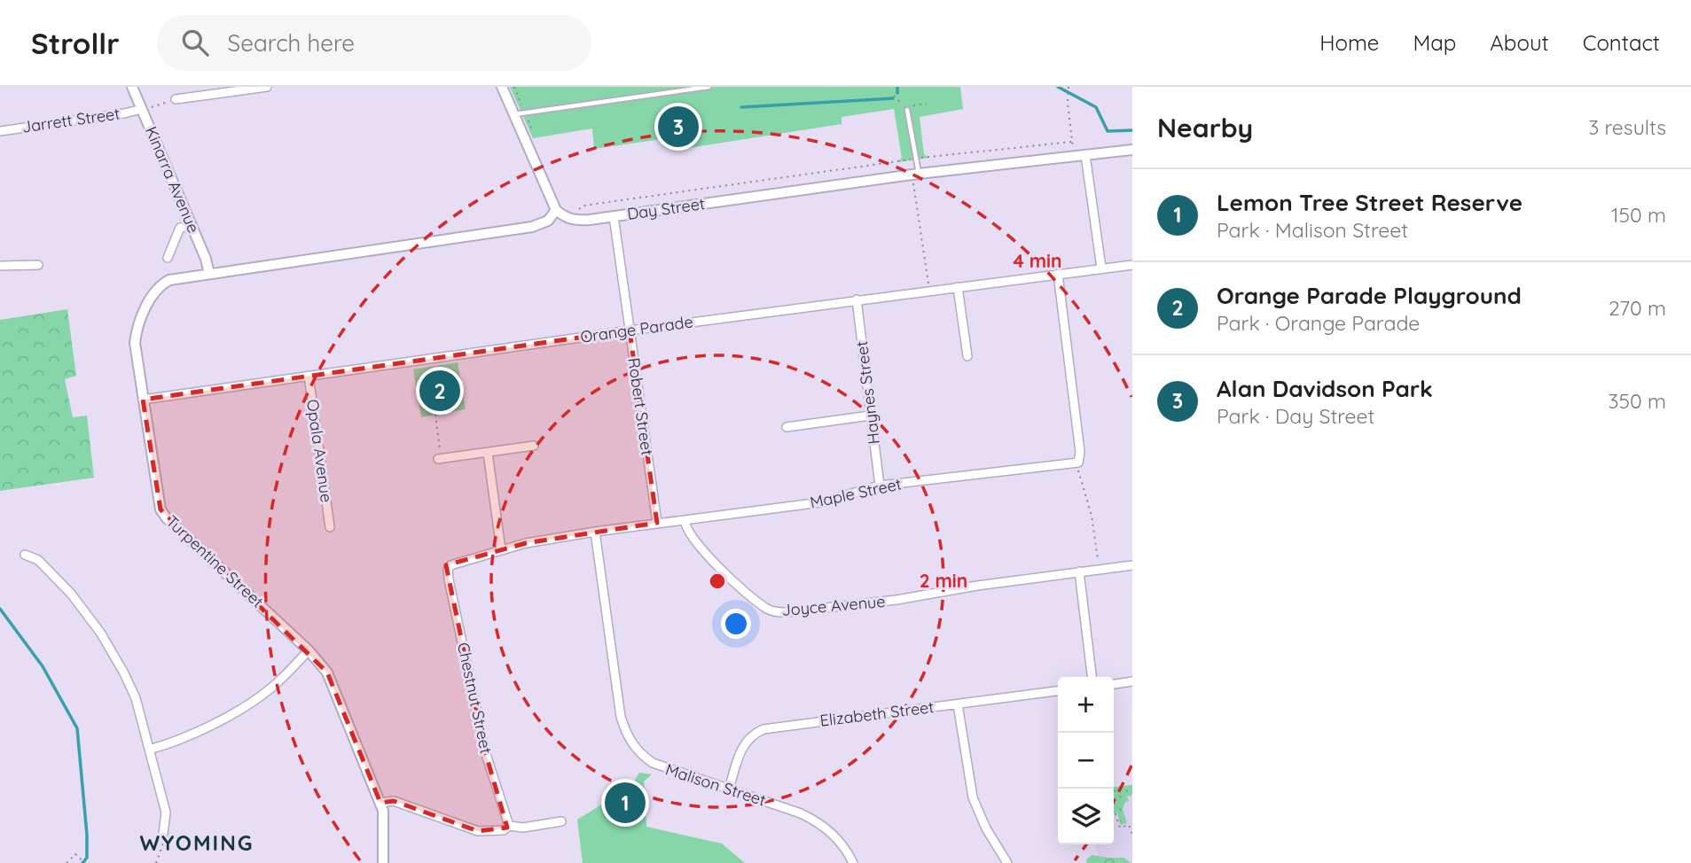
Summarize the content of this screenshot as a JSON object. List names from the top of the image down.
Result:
{
  "streets": {
    "street": [
      "Jarrett Street",
      "Kinarra Avenue",
      "Day Street",
      "Orange Parade",
      "Haynes Street",
      "Robert Street",
      "Opala Avenue",
      "Maple Street",
      "Turpentine Street",
      "Joyce Avenue",
      "Chestnut Street",
      "Elizabeth Street",
      "Malison Street"
    ]
  },
  "crossings": [
    ["Jarrett Street", "Kinarra Avenue"],
    ["Kinarra Avenue", "Turpentine Street"],
    ["Day Street", "Robert Street"],
    ["Orange Parade", "Haynes Street"],
    ["Orange Parade", "Robert Street"],
    ["Orange Parade", "Opala Avenue"],
    ["Orange Parade", "Turpentine Street"],
    ["Haynes Street", "Maple Street"],
    ["Robert Street", "Maple Street"],
    ["Maple Street", "Joyce Avenue"],
    ["Maple Street", "Chestnut Street"],
    ["Maple Street", "Malison Street"],
    ["Elizabeth Street", "Malison Street"]
  ],
  "districts": ["WYOMING"],
  "page": {
    "header": "Strollr",
    "search": "Search here",
    "nav": [
      "Home",
      "Map",
      "About",
      "Contact"
    ],
    "heading": ["Nearby", "3 results"],
    "pins": ["3", "2", "1"],
    "list": [
      {
        "mark": "1",
        "name": "Lemon Tree Street Reserve",
        "note": "Park · Malison Street",
        "value": "150 m"
      },
      {
        "mark": "2",
        "name": "Orange Parade Playground",
        "note": "Park · Orange Parade",
        "value": "270 m"
      },
      {
        "mark": "3",
        "name": "Alan Davidson Park",
        "note": "Park · Day Street",
        "value": "350 m"
      }
    ],
    "map_buttons": ["+", "−"]
  },
  "rings": ["4 min", "2 min"]
}
